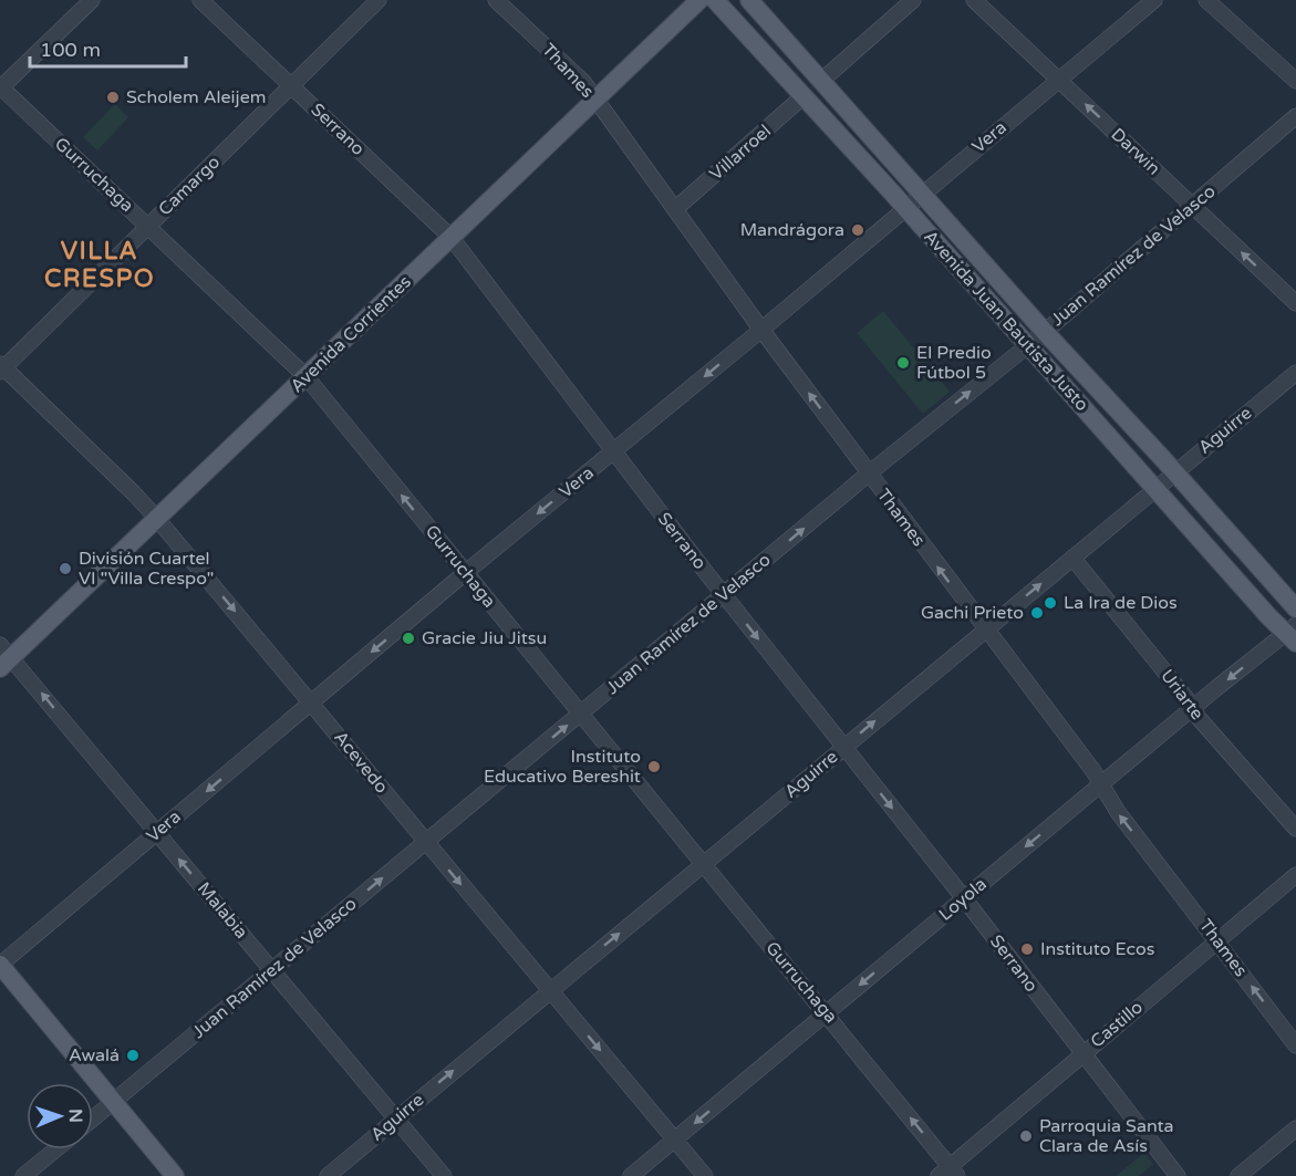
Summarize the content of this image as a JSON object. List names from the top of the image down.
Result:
{
  "streets": {
    "main road": ["Avenida Juan Bautista Justo", "Avenida Corrientes"],
    "street": [
      "Thames",
      "Serrano",
      "Vera",
      "Darwin",
      "Villarroel",
      "Gurruchaga",
      "Camargo",
      "Juan Ramírez de Velasco",
      "Aguirre",
      "Uriarte",
      "Acevedo",
      "Loyola",
      "Malabia",
      "Castillo"
    ]
  },
  "crossings": [
    ["Thames", "Vera"],
    ["Thames", "Villarroel"],
    ["Thames", "Juan Ramírez de Velasco"],
    ["Thames", "Avenida Corrientes"],
    ["Thames", "Aguirre"],
    ["Thames", "Loyola"],
    ["Thames", "Castillo"],
    ["Serrano", "Vera"],
    ["Serrano", "Camargo"],
    ["Serrano", "Juan Ramírez de Velasco"],
    ["Serrano", "Avenida Corrientes"],
    ["Serrano", "Aguirre"],
    ["Serrano", "Loyola"],
    ["Serrano", "Castillo"],
    ["Vera", "Darwin"],
    ["Vera", "Gurruchaga"],
    ["Vera", "Avenida Juan Bautista Justo"],
    ["Vera", "Acevedo"],
    ["Vera", "Malabia"],
    ["Darwin", "Juan Ramírez de Velasco"],
    ["Villarroel", "Avenida Juan Bautista Justo"],
    ["Gurruchaga", "Camargo"],
    ["Gurruchaga", "Juan Ramírez de Velasco"],
    ["Gurruchaga", "Avenida Corrientes"],
    ["Gurruchaga", "Aguirre"],
    ["Gurruchaga", "Loyola"],
    ["Gurruchaga", "Castillo"],
    ["Camargo", "Acevedo"],
    ["Juan Ramírez de Velasco", "Avenida Juan Bautista Justo"],
    ["Juan Ramírez de Velasco", "Acevedo"],
    ["Juan Ramírez de Velasco", "Malabia"],
    ["Avenida Juan Bautista Justo", "Aguirre"],
    ["Avenida Juan Bautista Justo", "Loyola"],
    ["Avenida Corrientes", "Acevedo"],
    ["Avenida Corrientes", "Malabia"],
    ["Aguirre", "Uriarte"],
    ["Aguirre", "Acevedo"],
    ["Aguirre", "Malabia"],
    ["Uriarte", "Loyola"],
    ["Acevedo", "Loyola"]
  ],
  "one_way": [
    "Thames",
    "Vera",
    "Darwin",
    "Juan Ramírez de Velasco",
    "Aguirre",
    "Acevedo",
    "Loyola",
    "Malabia"
  ],
  "districts": ["VILLA CRESPO"],
  "places": [
    "Scholem Aleijem",
    "Mandrágora",
    "El Predio Fútbol 5",
    "División Cuartel VI \"Villa Crespo\"",
    "La Ira de Dios",
    "Gachi Prieto",
    "Gracie Jiu Jitsu",
    "Instituto Educativo Bereshit",
    "Instituto Ecos",
    "Awalá",
    "Parroquia Santa Clara de Asís"
  ],
  "scale_bar": "100 m",
  "north": "right"
}
